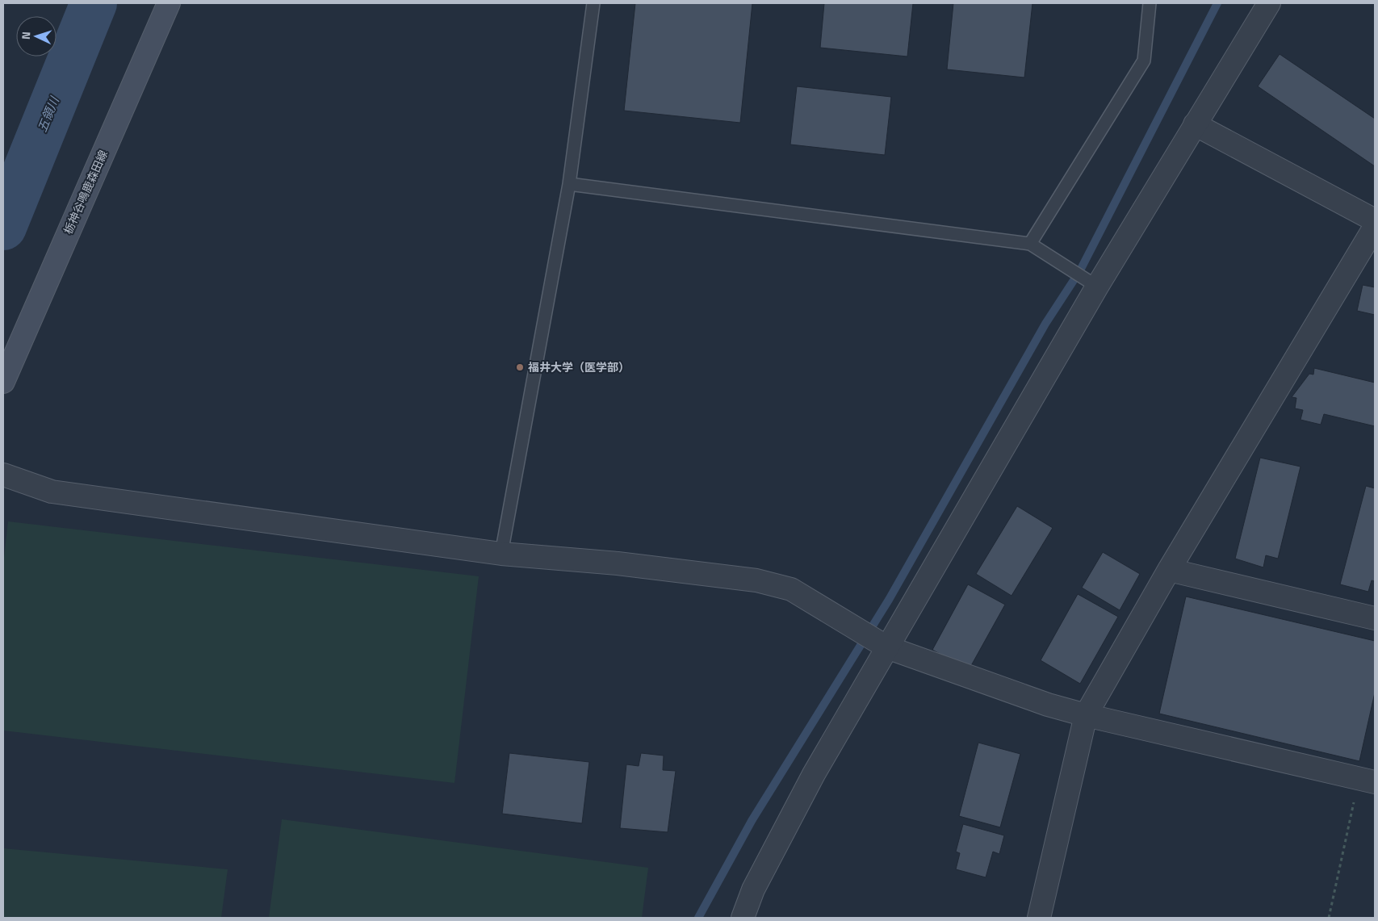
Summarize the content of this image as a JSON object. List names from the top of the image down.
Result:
{
  "streets": {
    "main road": ["栃神谷鳴鹿森田線"]
  },
  "water": ["五領川"],
  "places": ["福井大学（医学部）"],
  "north": "left"
}
